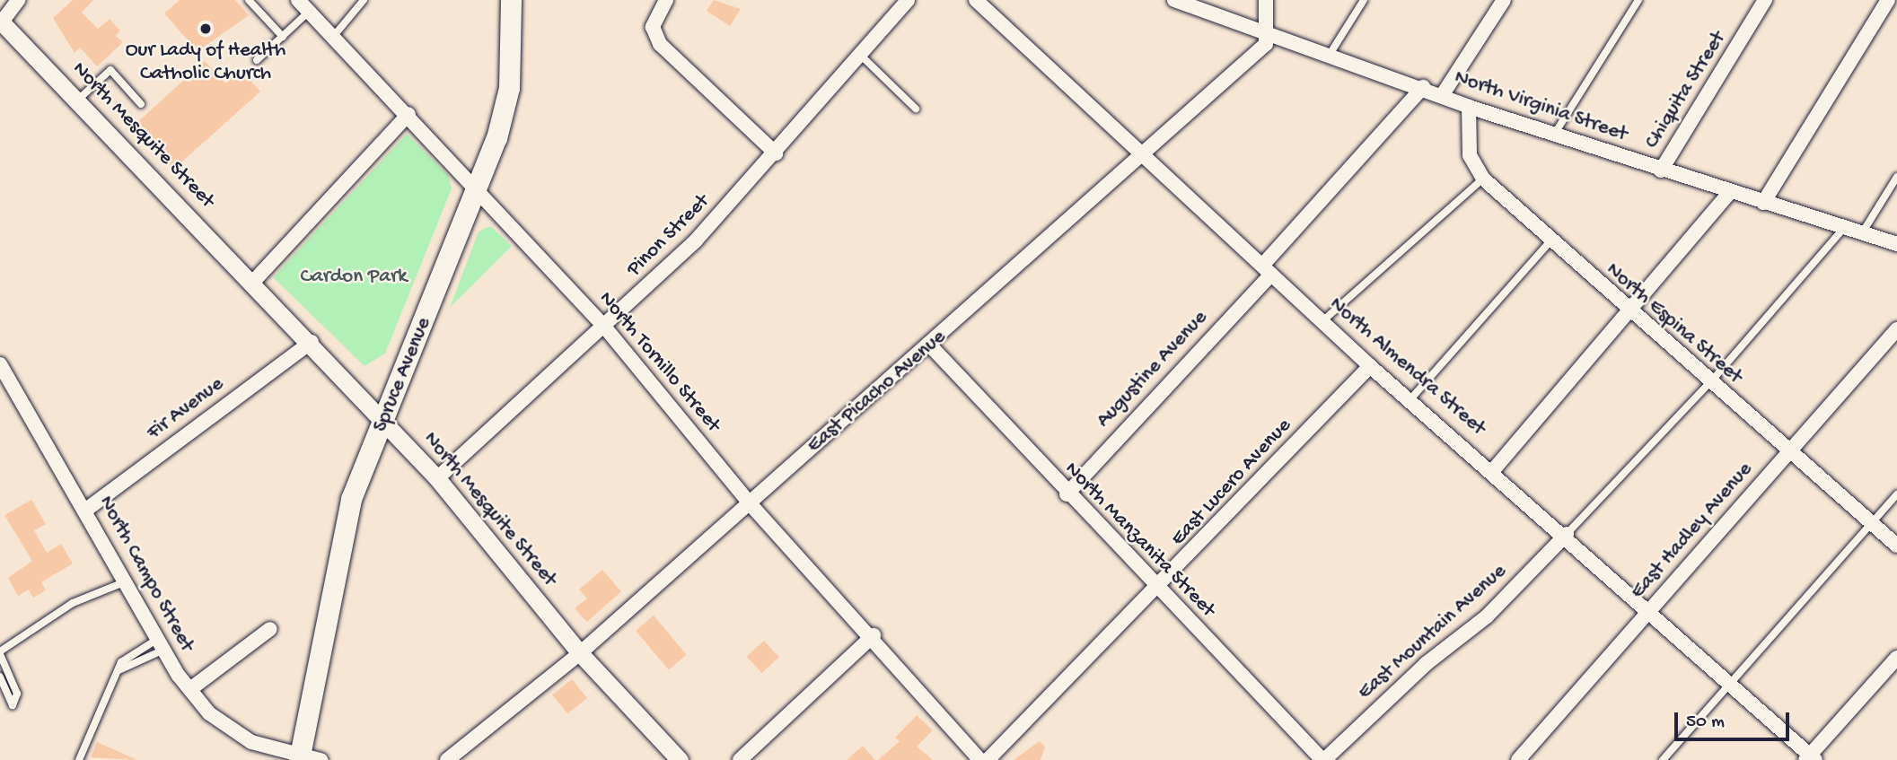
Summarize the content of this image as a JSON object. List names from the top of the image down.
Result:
{
  "streets": {
    "main road": ["Spruce Avenue"],
    "street": [
      "Chiquita Street",
      "North Virginia Street",
      "North Mesquite Street",
      "Pinon Street",
      "North Espina Street",
      "North Tornillo Street",
      "North Almendra Street",
      "Augustine Avenue",
      "East Picacho Avenue",
      "Fir Avenue",
      "East Lucero Avenue",
      "East Hadley Avenue",
      "North Manzanita Street",
      "North Campo Street",
      "East Mountain Avenue"
    ]
  },
  "crossings": [
    ["Chiquita Street", "North Virginia Street"],
    ["North Virginia Street", "North Espina Street"],
    ["North Virginia Street", "Augustine Avenue"],
    ["North Virginia Street", "East Picacho Avenue"],
    ["North Mesquite Street", "Pinon Street"],
    ["North Mesquite Street", "Spruce Avenue"],
    ["North Mesquite Street", "East Picacho Avenue"],
    ["North Mesquite Street", "Fir Avenue"],
    ["Pinon Street", "North Tornillo Street"],
    ["North Espina Street", "East Hadley Avenue"],
    ["North Tornillo Street", "Spruce Avenue"],
    ["North Tornillo Street", "East Picacho Avenue"],
    ["North Almendra Street", "Augustine Avenue"],
    ["North Almendra Street", "East Picacho Avenue"],
    ["North Almendra Street", "East Lucero Avenue"],
    ["North Almendra Street", "East Hadley Avenue"],
    ["North Almendra Street", "East Mountain Avenue"],
    ["Augustine Avenue", "North Manzanita Street"],
    ["Spruce Avenue", "North Campo Street"],
    ["East Picacho Avenue", "North Manzanita Street"],
    ["Fir Avenue", "North Campo Street"],
    ["East Lucero Avenue", "North Manzanita Street"],
    ["North Manzanita Street", "East Mountain Avenue"]
  ],
  "parks": ["Cardon Park"],
  "places": ["Our Lady of Health Catholic Church"],
  "scale_bar": "50 m"
}
